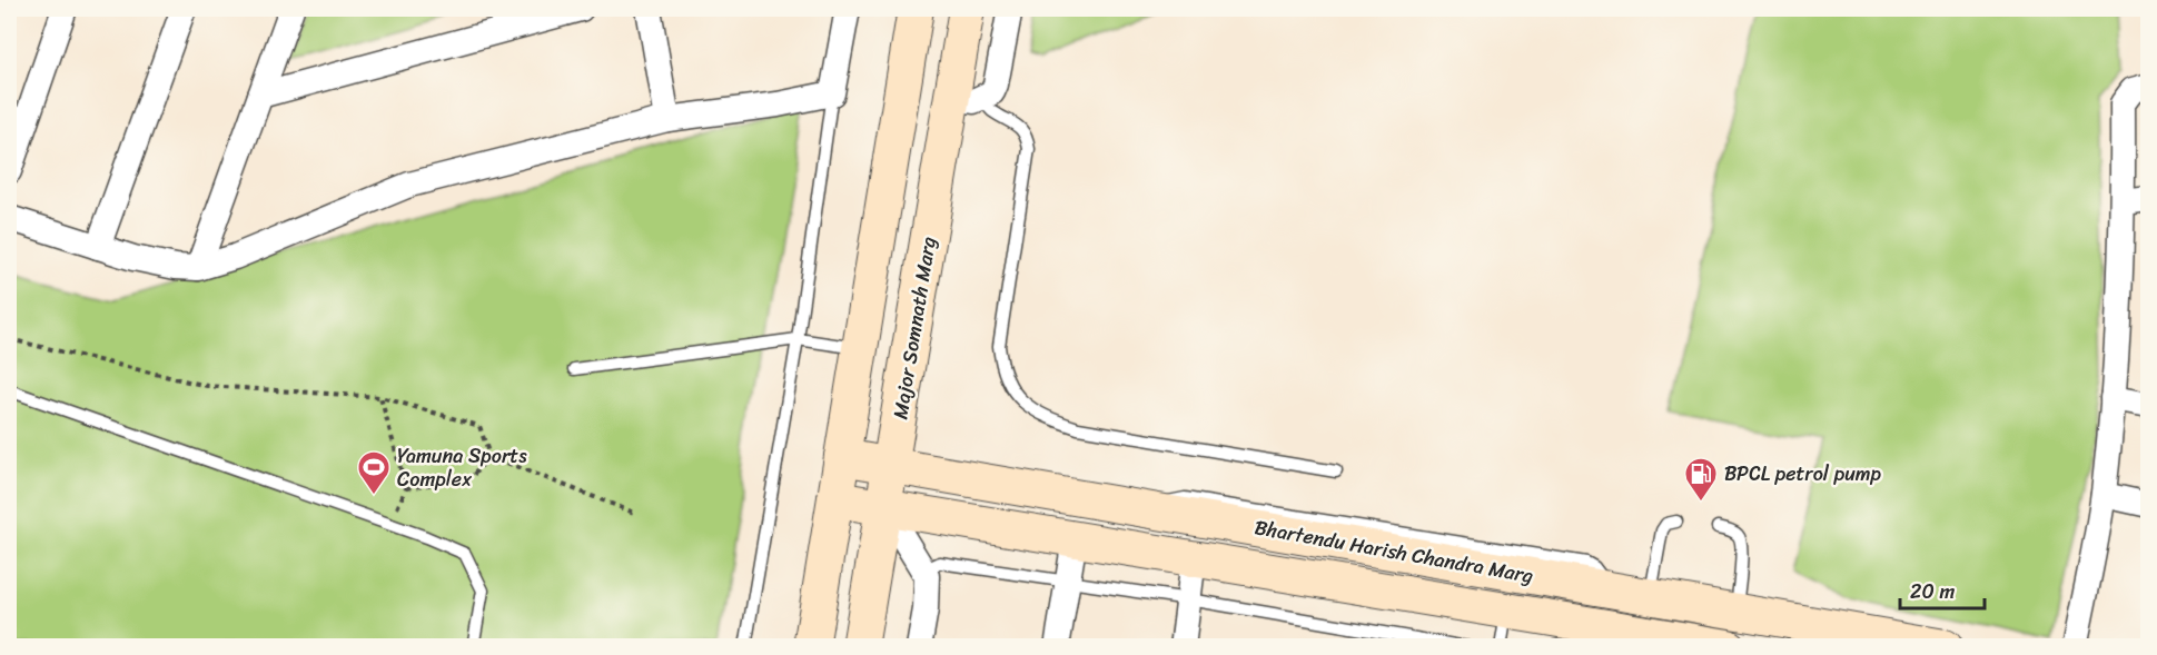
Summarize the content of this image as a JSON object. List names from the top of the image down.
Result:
{
  "streets": {
    "main road": ["Major Somnath Marg", "Bhartendu Harish Chandra Marg"]
  },
  "crossings": [
    ["Major Somnath Marg", "Bhartendu Harish Chandra Marg"]
  ],
  "places": {
    "sports": ["Yamuna Sports Complex"],
    "fuel station": ["BPCL petrol pump"]
  },
  "scale_bar": "20 m"
}
